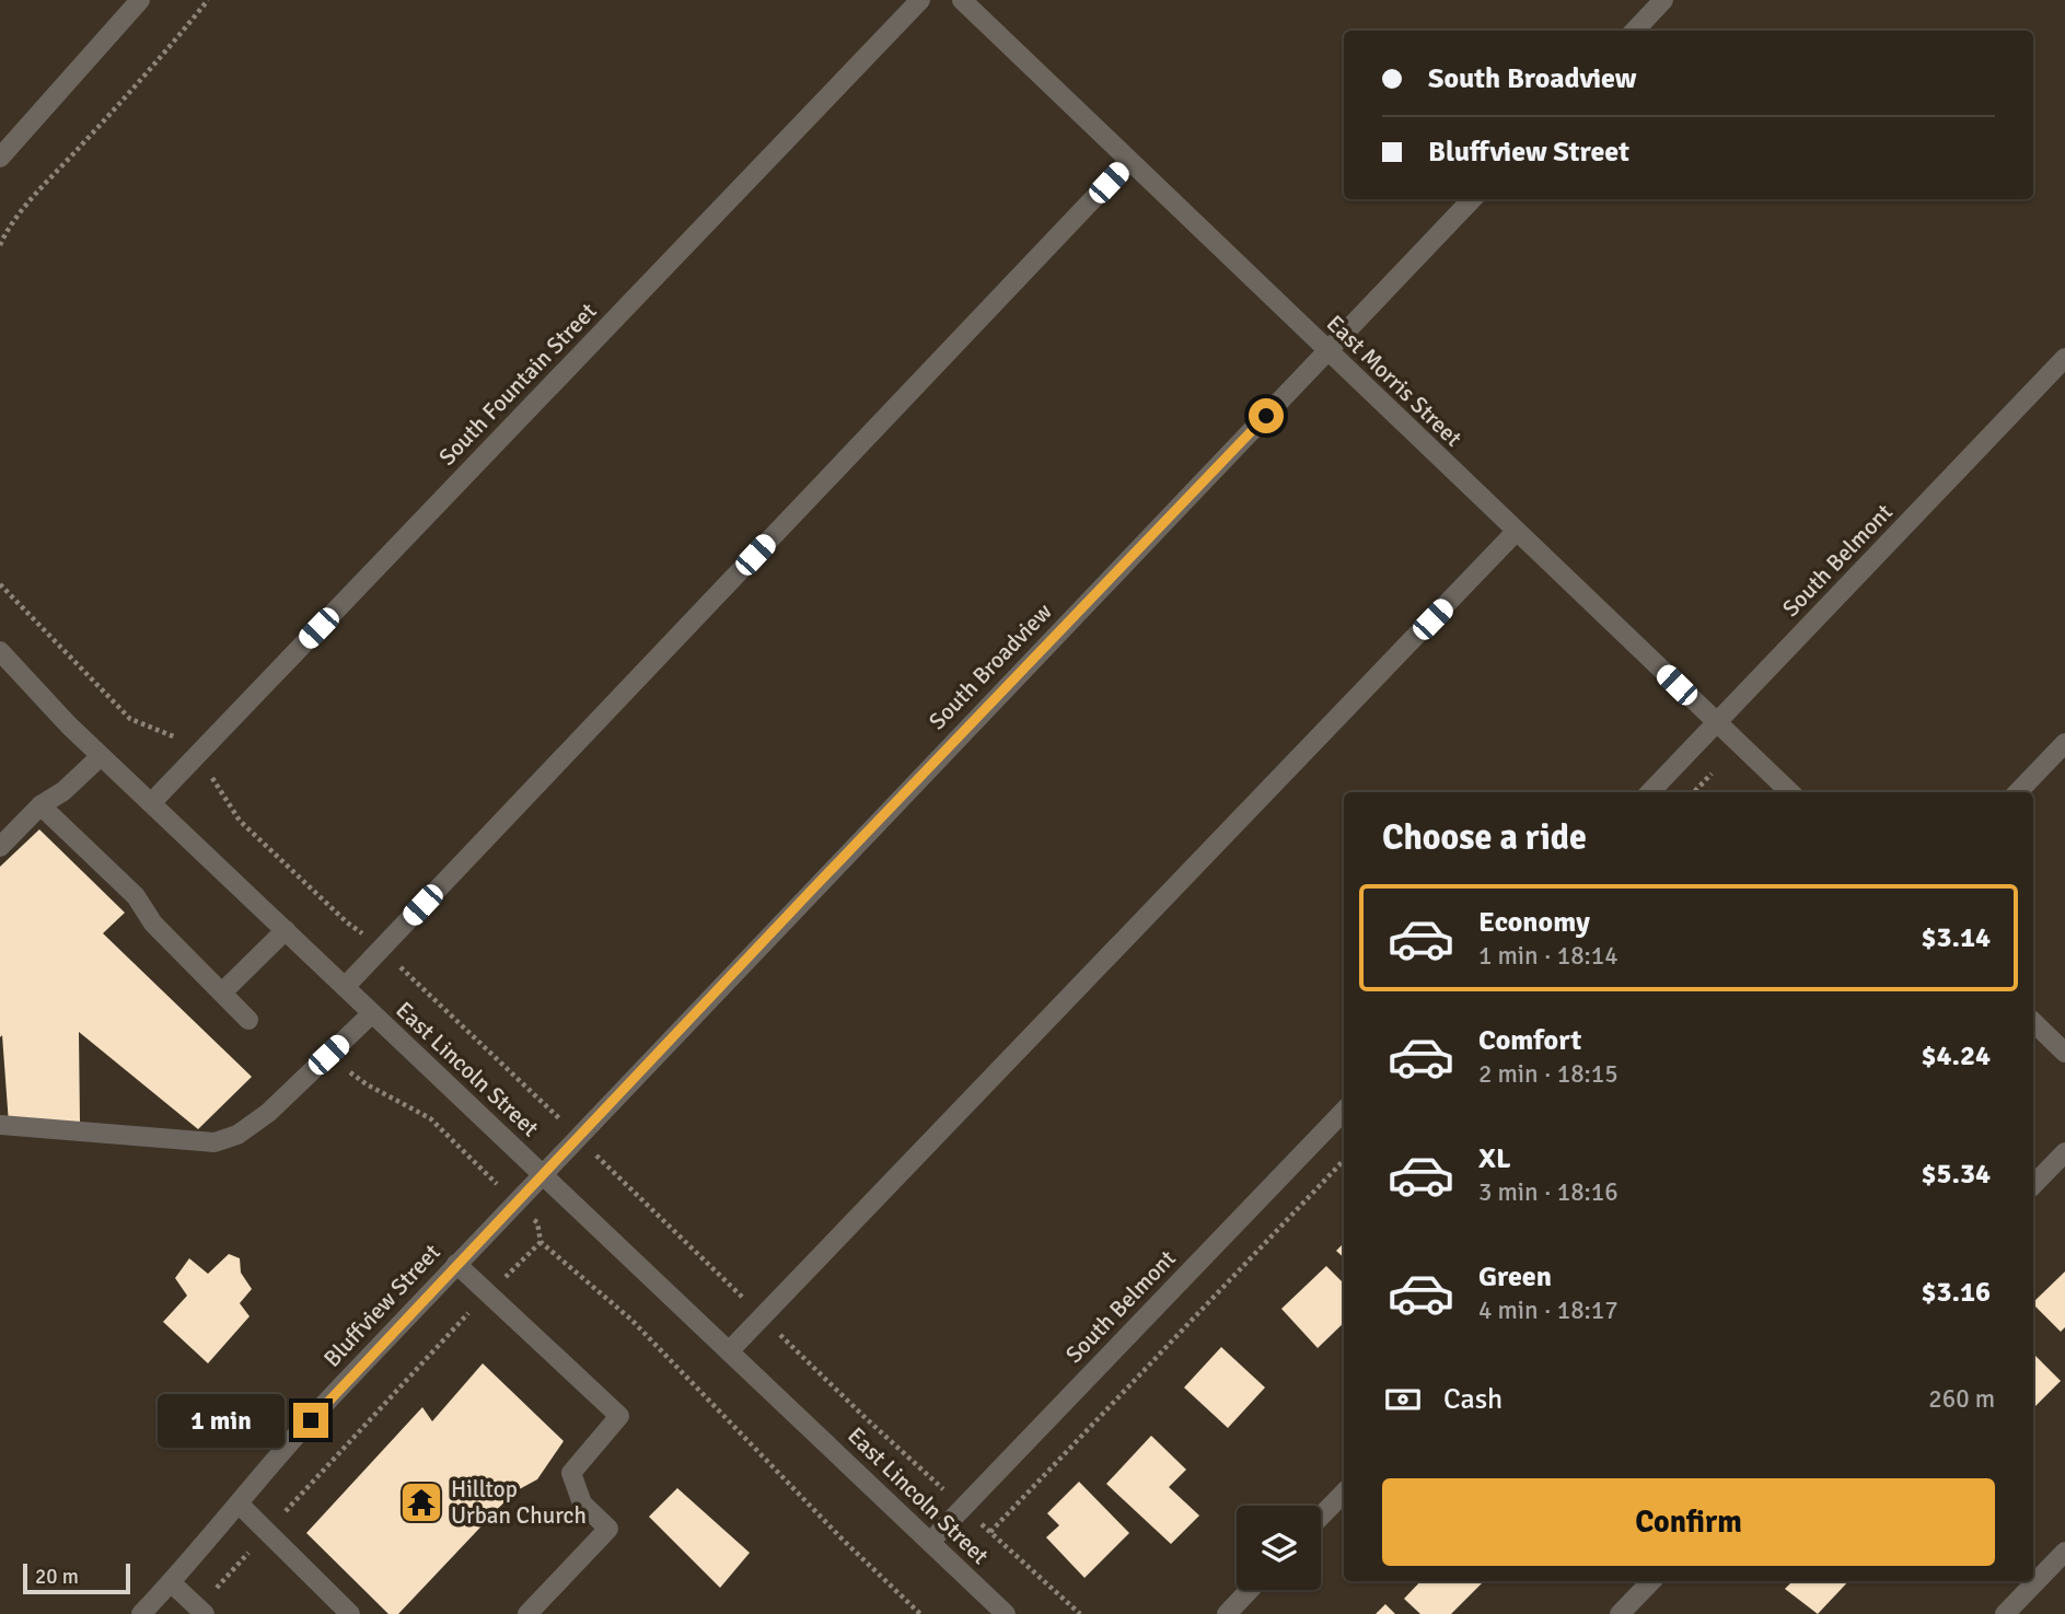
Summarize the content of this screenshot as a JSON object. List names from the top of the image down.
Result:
{
  "streets": {
    "street": [
      "East Morris Street",
      "South Fountain Street",
      "South Belmont",
      "South Broadview",
      "East Lincoln Street",
      "Bluffview Street"
    ]
  },
  "crossings": [
    ["East Morris Street", "South Belmont"],
    ["East Morris Street", "South Broadview"],
    ["South Fountain Street", "East Lincoln Street"],
    ["South Belmont", "East Lincoln Street"],
    ["South Broadview", "East Lincoln Street"],
    ["South Broadview", "Bluffview Street"],
    ["East Lincoln Street", "Bluffview Street"]
  ],
  "places": {
    "temple": ["Hilltop Urban Church"]
  },
  "scale_bar": "20 m",
  "page": {
    "banner": ["South Broadview", "Bluffview Street"],
    "heading": "Choose a ride",
    "list": [
      {
        "name": "Economy",
        "note": "1 min · 18:14",
        "value": "$3.14"
      },
      {
        "name": "Comfort",
        "note": "2 min · 18:15",
        "value": "$4.24"
      },
      {
        "name": "XL",
        "note": "3 min · 18:16",
        "value": "$5.34"
      },
      {
        "name": "Green",
        "note": "4 min · 18:17",
        "value": "$3.16"
      }
    ],
    "pay": ["Cash", "260 m"],
    "bubble": "1 min",
    "buttons": "Confirm",
    "scale": "20 m"
  }
}
